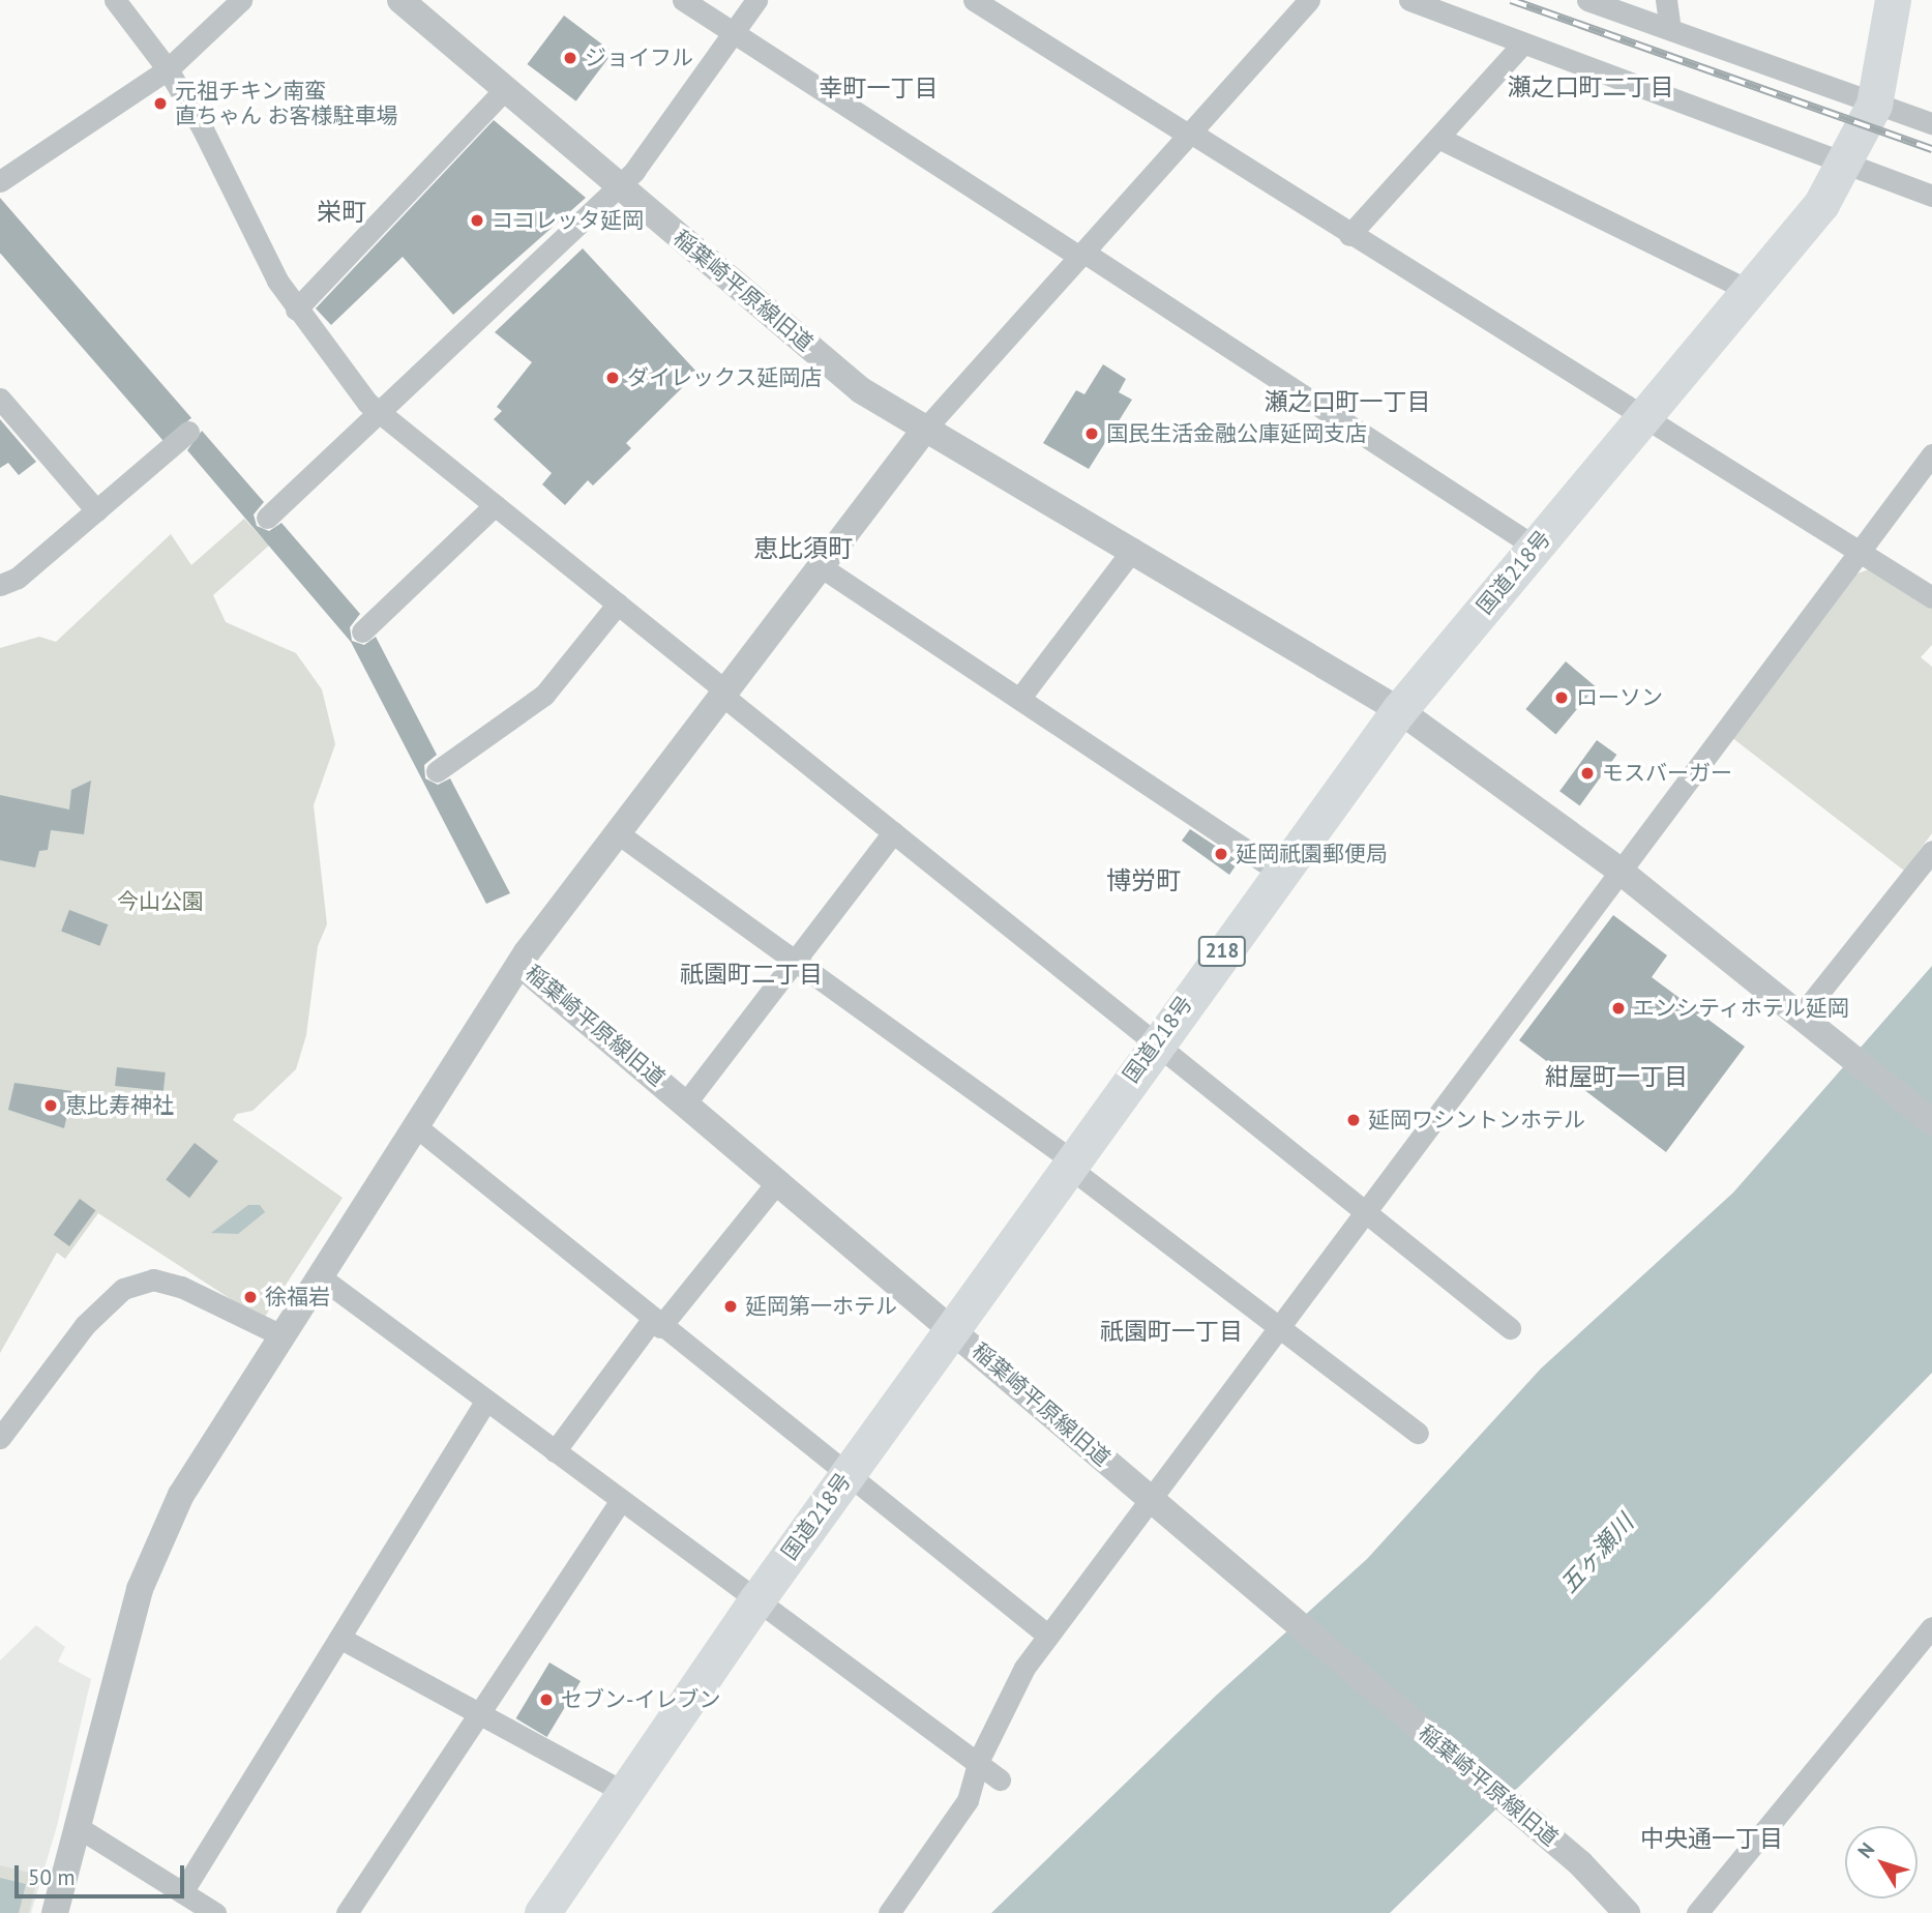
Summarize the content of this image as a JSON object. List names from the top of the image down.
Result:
{
  "streets": {
    "highway": ["国道218号", "218"],
    "street": ["稲葉崎平原線旧道"]
  },
  "crossings": [
    ["稲葉崎平原線旧道", "国道218号"]
  ],
  "districts": [
    "瀬之口町二丁目",
    "幸町一丁目",
    "栄町",
    "瀬之口町一丁目",
    "恵比須町",
    "博労町",
    "祇園町二丁目",
    "紺屋町一丁目",
    "祇園町一丁目",
    "中央通一丁目"
  ],
  "water": ["五ヶ瀬川"],
  "parks": ["今山公園"],
  "places": [
    "ジョイフル",
    "元祖チキン南蛮 直ちゃん お客様駐車場",
    "ココレッタ延岡",
    "ダイレックス延岡店",
    "国民生活金融公庫延岡支店",
    "ローソン",
    "モスバーガー",
    "延岡祇園郵便局",
    "エンシティホテル延岡",
    "恵比寿神社",
    "延岡ワシントンホテル",
    "徐福岩",
    "延岡第一ホテル",
    "セブン-イレブン"
  ],
  "scale_bar": "50 m",
  "north": "top left"
}
